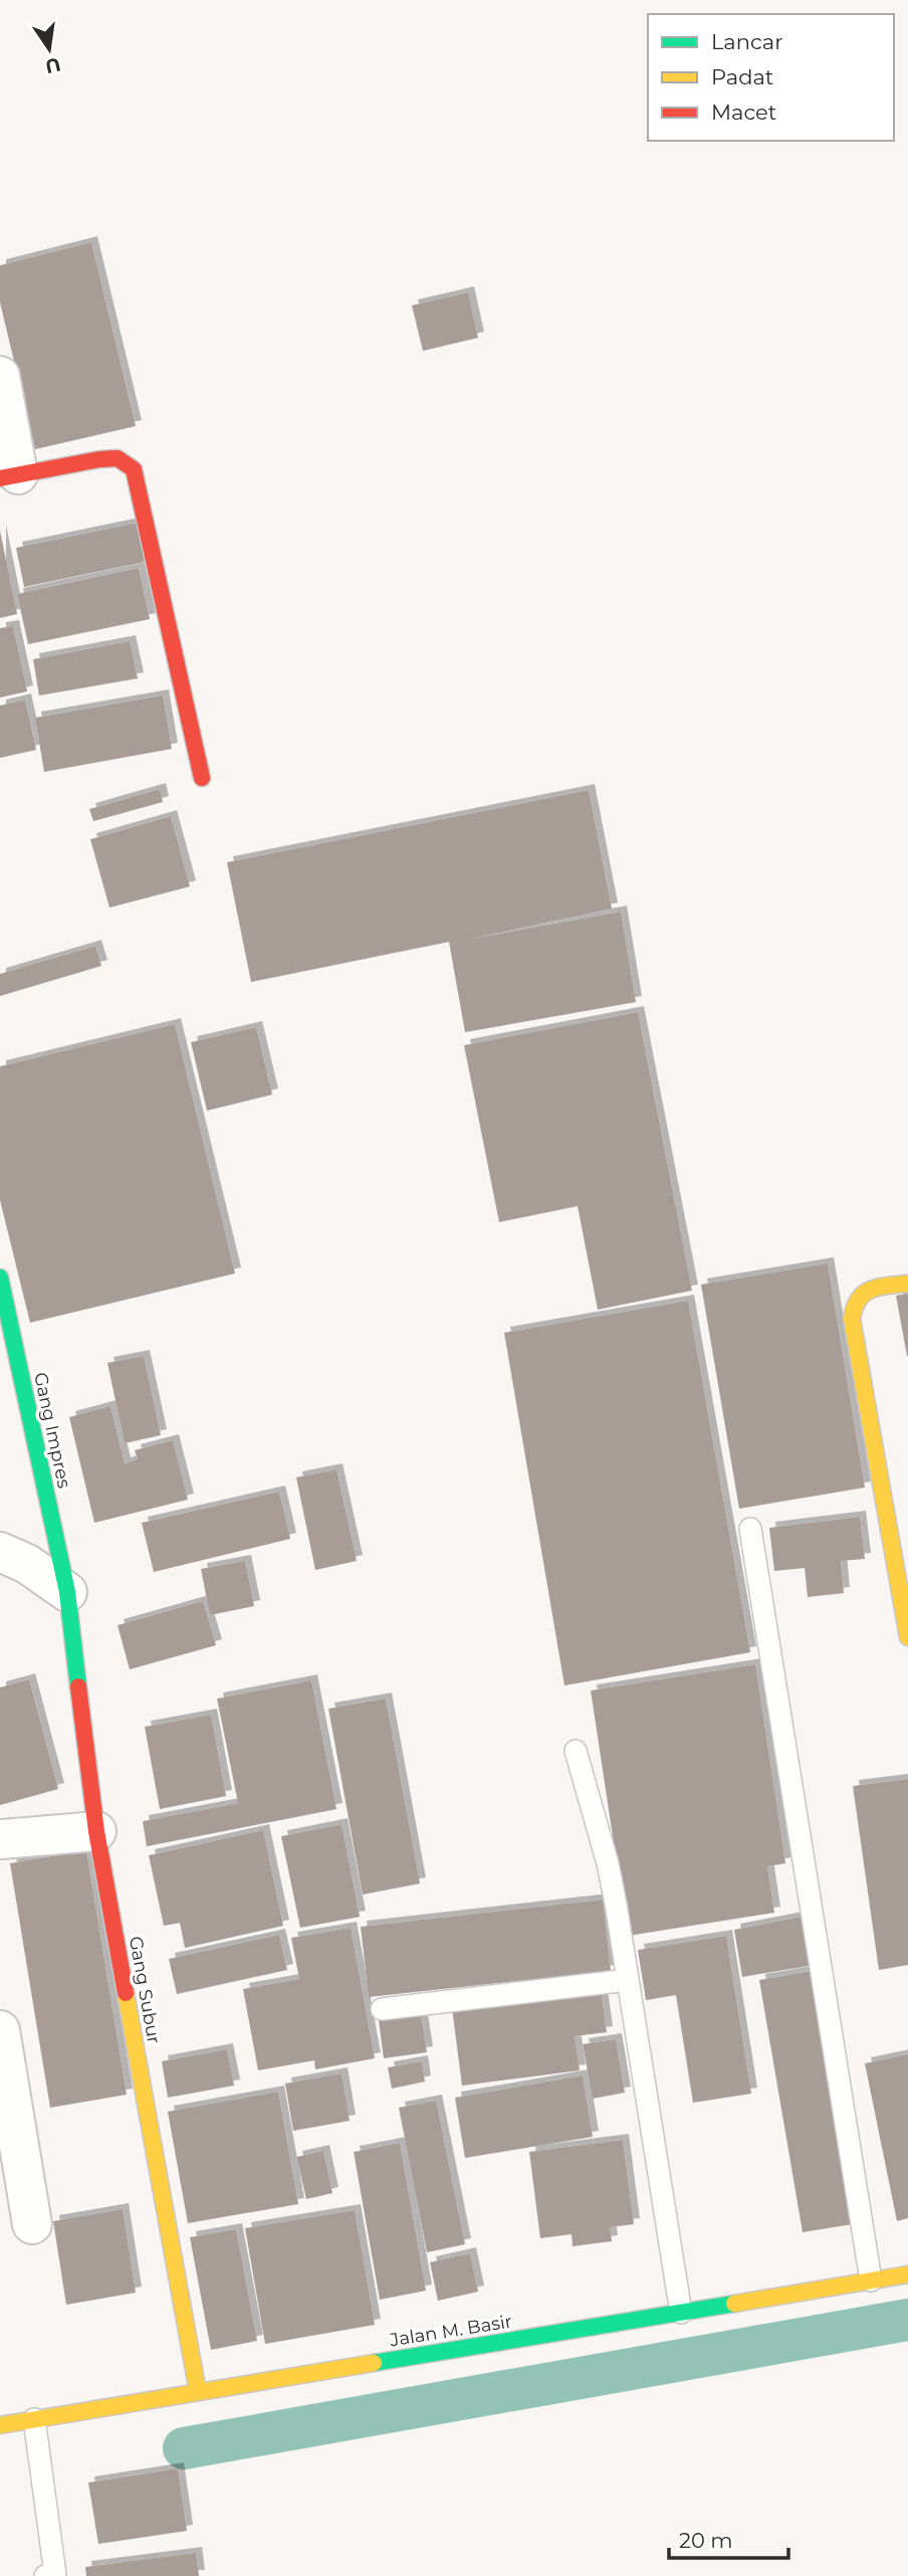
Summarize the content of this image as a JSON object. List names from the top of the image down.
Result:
{
  "streets": {
    "street": ["Gang Impres", "Gang Subur", "Jalan M. Basir"]
  },
  "crossings": [
    ["Gang Impres", "Gang Subur"],
    ["Gang Subur", "Jalan M. Basir"]
  ],
  "legend": ["Lancar", "Padat", "Macet"],
  "scale_bar": "20 m",
  "north": "bottom"
}
